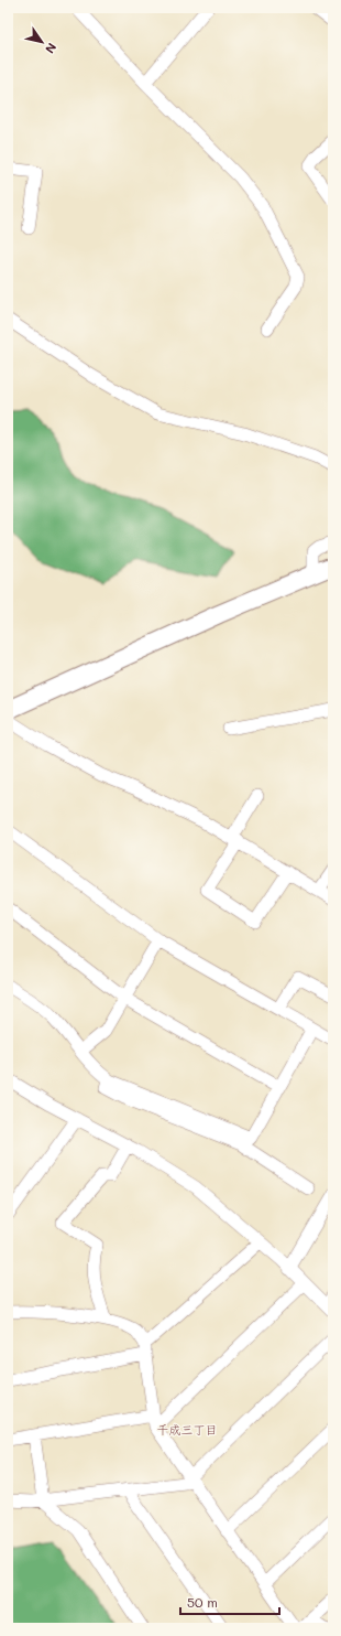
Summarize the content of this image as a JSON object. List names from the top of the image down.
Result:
{
  "districts": ["千成三丁目"],
  "scale_bar": "50 m",
  "north": "bottom right"
}
